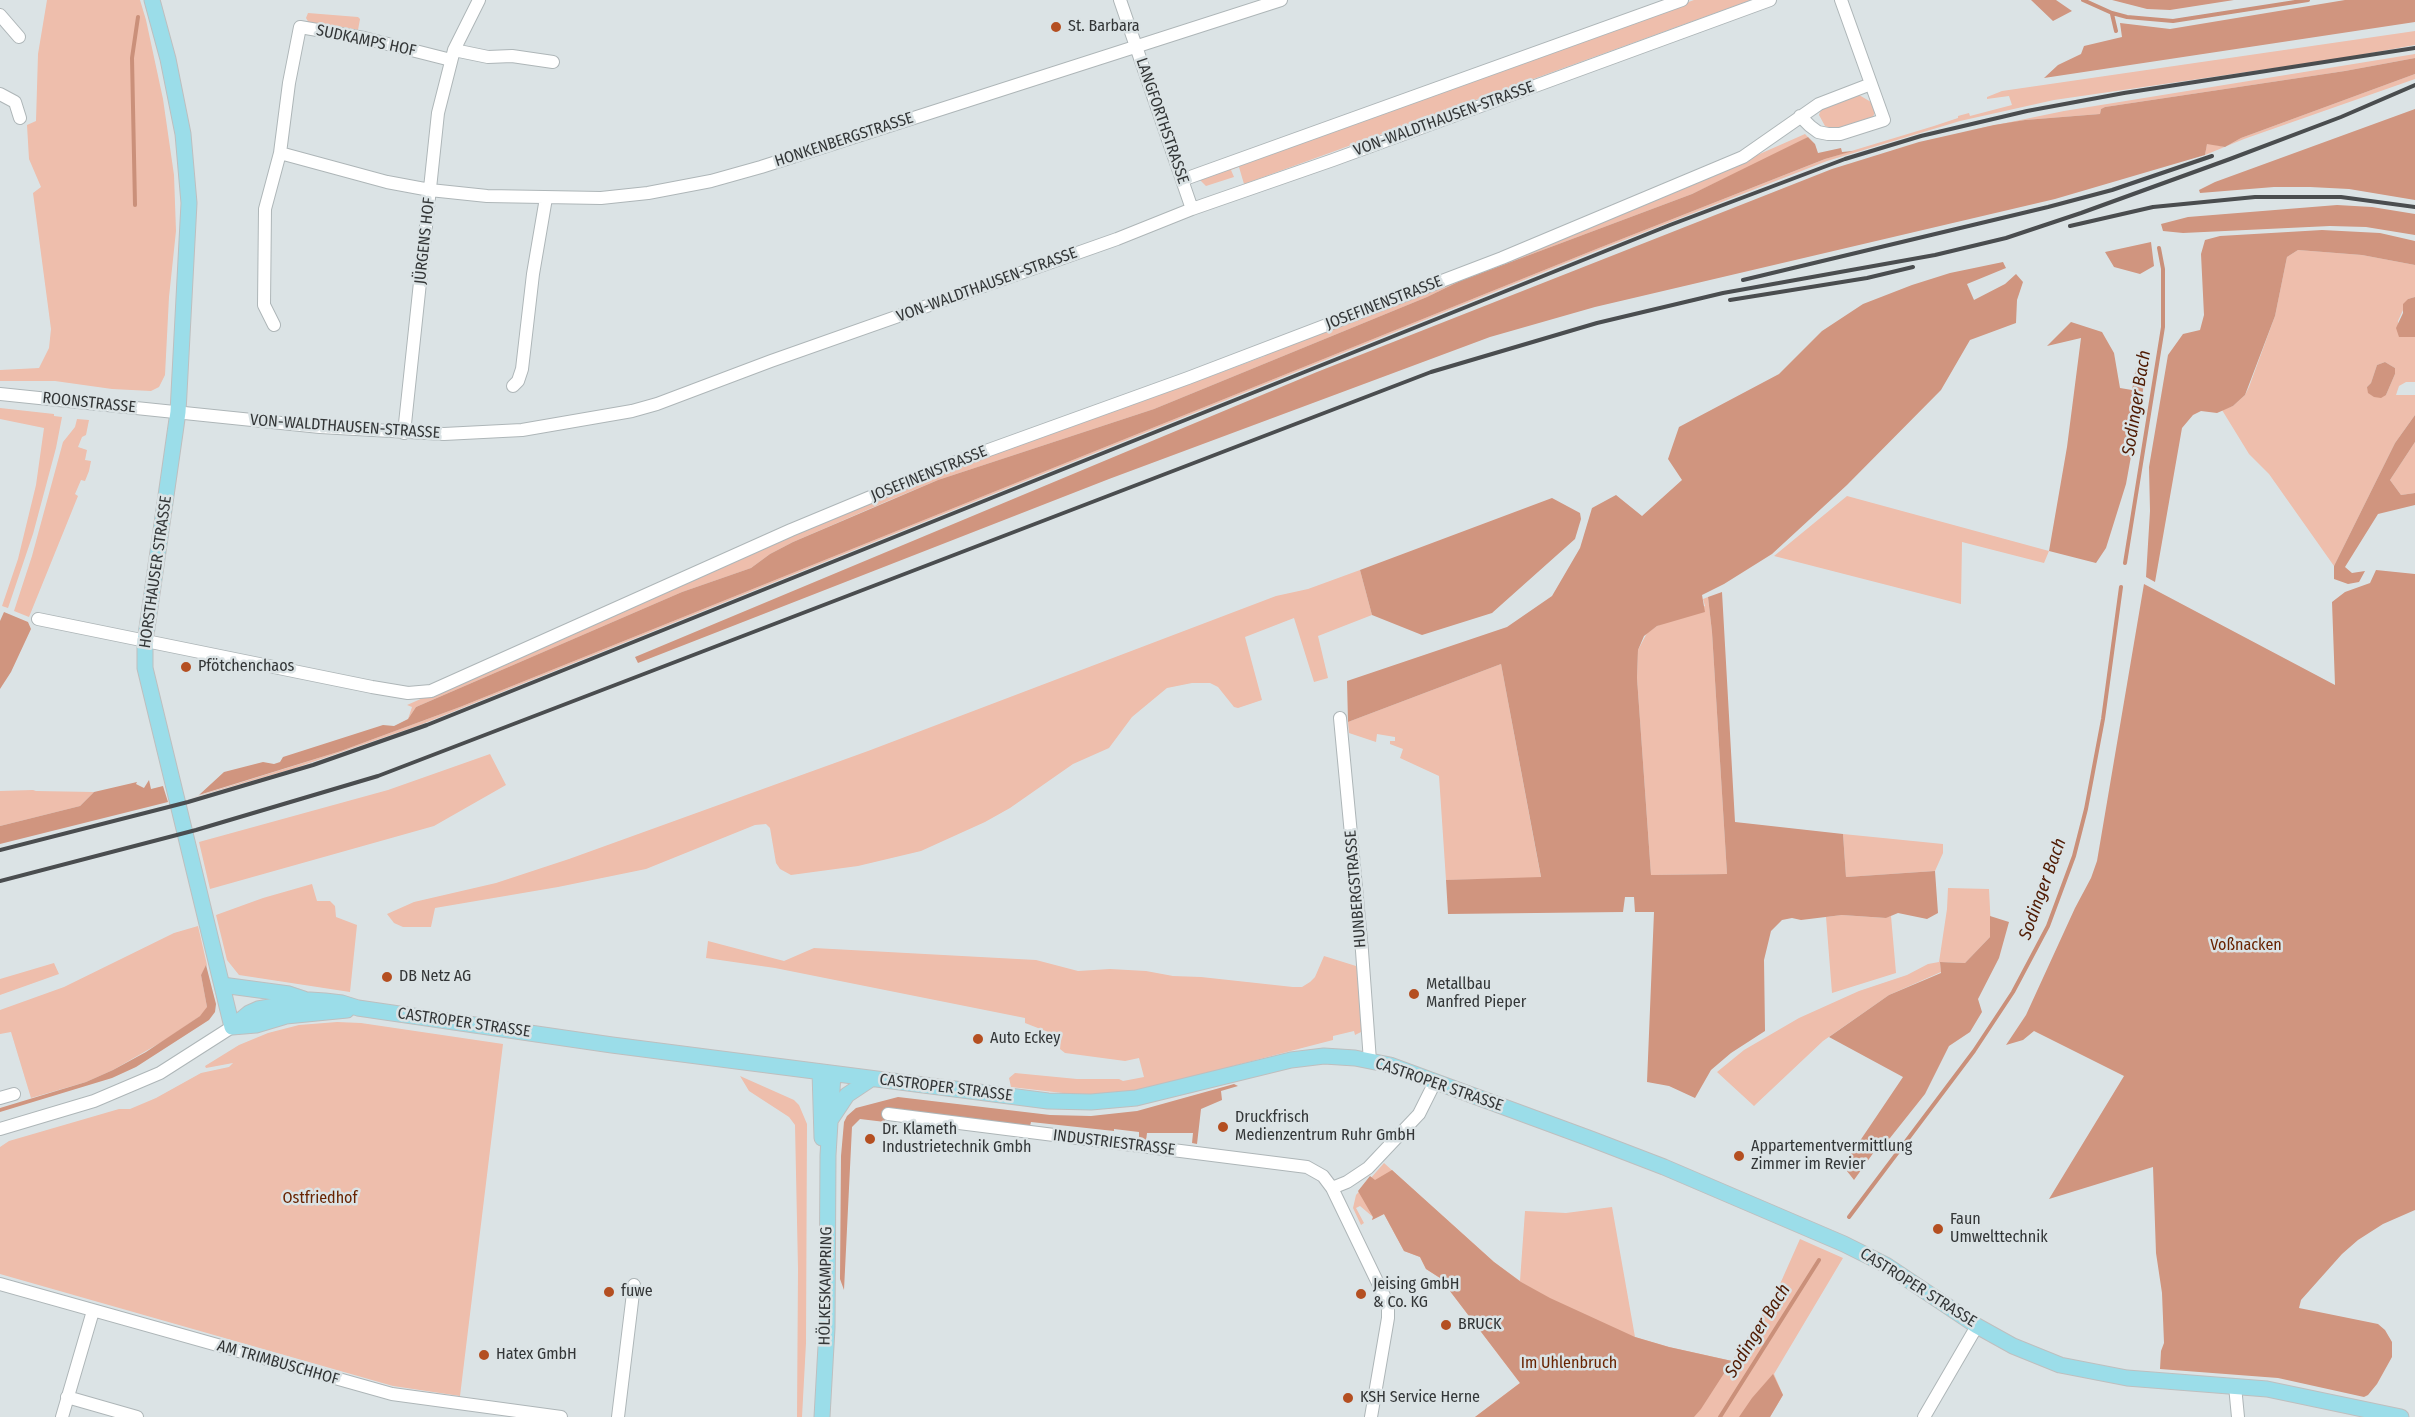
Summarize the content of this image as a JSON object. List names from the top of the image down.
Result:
{
  "streets": {
    "main road": ["HORSTHAUSER STRASSE", "CASTROPER STRASSE", "HÖLKESKAMPRING"],
    "street": [
      "SUDKAMPS HOF",
      "VON-WALDTHAUSEN-STRASSE",
      "LANGFORTHSTRASSE",
      "HONKENBERGSTRASSE",
      "JÜRGENS HOF",
      "JOSEFINENSTRASSE",
      "ROONSTRASSE",
      "HUNBERGSTRASSE",
      "INDUSTRIESTRASSE",
      "AM TRIMBUSCHHOF"
    ]
  },
  "crossings": [
    ["SUDKAMPS HOF", "JÜRGENS HOF"],
    ["VON-WALDTHAUSEN-STRASSE", "LANGFORTHSTRASSE"],
    ["VON-WALDTHAUSEN-STRASSE", "JÜRGENS HOF"],
    ["VON-WALDTHAUSEN-STRASSE", "ROONSTRASSE"],
    ["VON-WALDTHAUSEN-STRASSE", "HORSTHAUSER STRASSE"],
    ["LANGFORTHSTRASSE", "HONKENBERGSTRASSE"],
    ["HONKENBERGSTRASSE", "JÜRGENS HOF"],
    ["JOSEFINENSTRASSE", "HORSTHAUSER STRASSE"],
    ["ROONSTRASSE", "HORSTHAUSER STRASSE"],
    ["HORSTHAUSER STRASSE", "CASTROPER STRASSE"],
    ["HUNBERGSTRASSE", "CASTROPER STRASSE"],
    ["CASTROPER STRASSE", "HÖLKESKAMPRING"]
  ],
  "water": ["Sodinger Bach"],
  "parks": ["Voßnacken", "Ostfriedhof", "Im Uhlenbruch"],
  "places": [
    "St. Barbara",
    "Pfötchenchaos",
    "DB Netz AG",
    "Metallbau Manfred Pieper",
    "Auto Eckey",
    "Druckfrisch Medienzentrum Ruhr GmbH",
    "Dr. Klameth Industrietechnik Gmbh",
    "Appartementvermittlung Zimmer im Revier",
    "Faun Umwelttechnik",
    "fuwe",
    "Jeising GmbH & Co. KG",
    "BRUCK",
    "Hatex GmbH",
    "KSH Service Herne"
  ]
}
